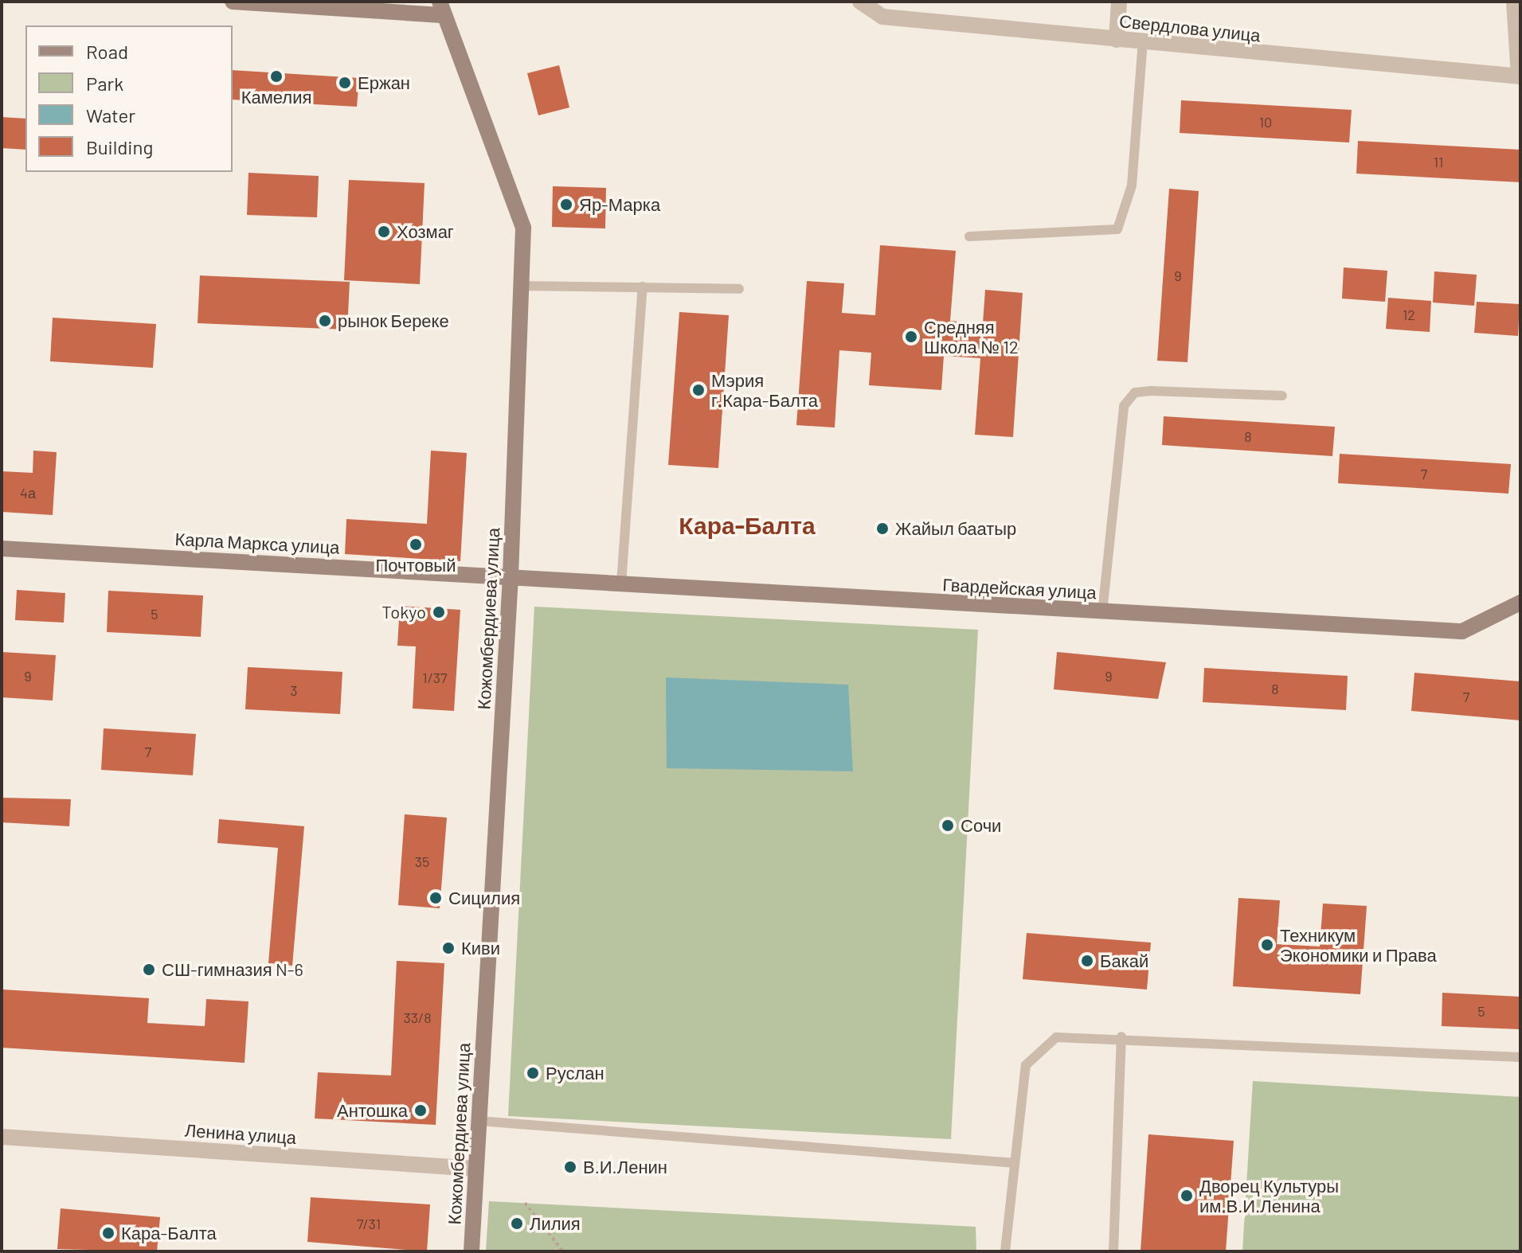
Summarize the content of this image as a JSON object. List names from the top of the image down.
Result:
{
  "streets": {
    "street": [
      "Свердлова улица",
      "Карла Маркса улица",
      "Гвардейская улица",
      "Кожомбердиева улица",
      "Ленина улица"
    ]
  },
  "crossings": [
    ["Карла Маркса улица", "Гвардейская улица"],
    ["Карла Маркса улица", "Кожомбердиева улица"],
    ["Гвардейская улица", "Кожомбердиева улица"],
    ["Кожомбердиева улица", "Ленина улица"]
  ],
  "districts": ["Кара-Балта"],
  "places": [
    "Камелия",
    "Ержан",
    "Яр-Марка",
    "Хозмаг",
    "рынок Береке",
    "Средняя Школа № 12",
    "Мэрия г.Кара-Балта",
    "Жайыл баатыр",
    "Почтовый",
    "Tokyo",
    "Сочи",
    "Сицилия",
    "Техникум Экономики и Права",
    "Киви",
    "Бакай",
    "СШ-гимназия N-6",
    "Руслан",
    "Антошка",
    "В.И.Ленин",
    "Дворец Культуры им.В.И.Ленина",
    "Лилия",
    "Кара-Балта"
  ],
  "house_numbers": [
    "10",
    "11",
    "9",
    "12",
    "8",
    "7",
    "4а",
    "5",
    "9",
    "9",
    "1/37",
    "8",
    "3",
    "7",
    "7",
    "35",
    "5",
    "33/8",
    "7/31"
  ],
  "legend": [
    "Road",
    "Park",
    "Water",
    "Building"
  ]
}
